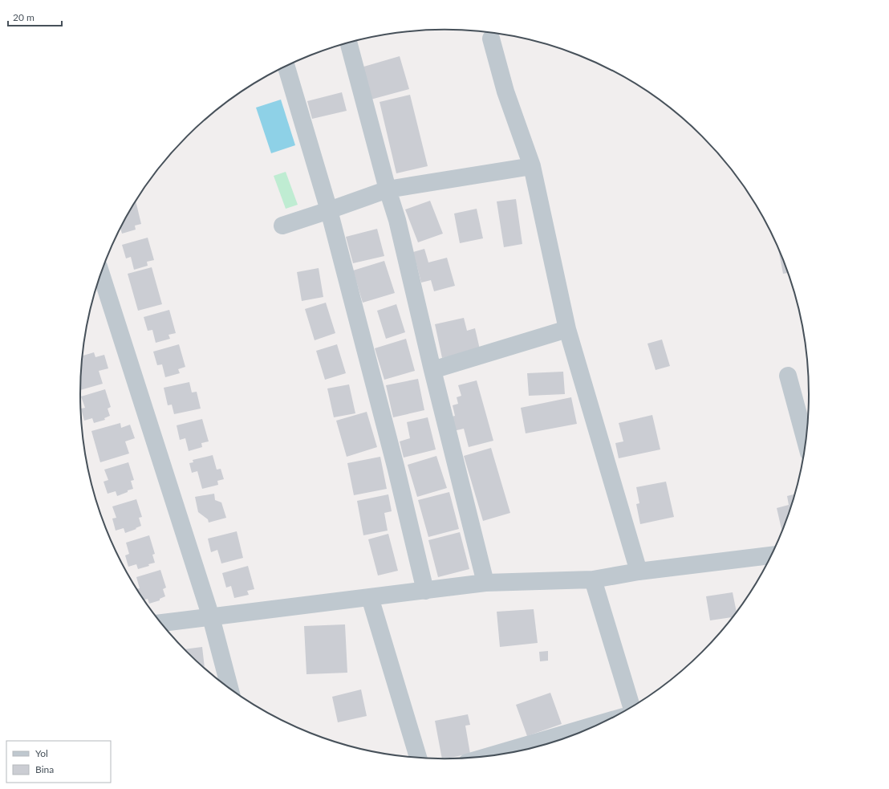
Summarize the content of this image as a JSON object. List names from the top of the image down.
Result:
{
  "legend": ["Yol", "Bina"],
  "scale_bar": "20 m"
}
